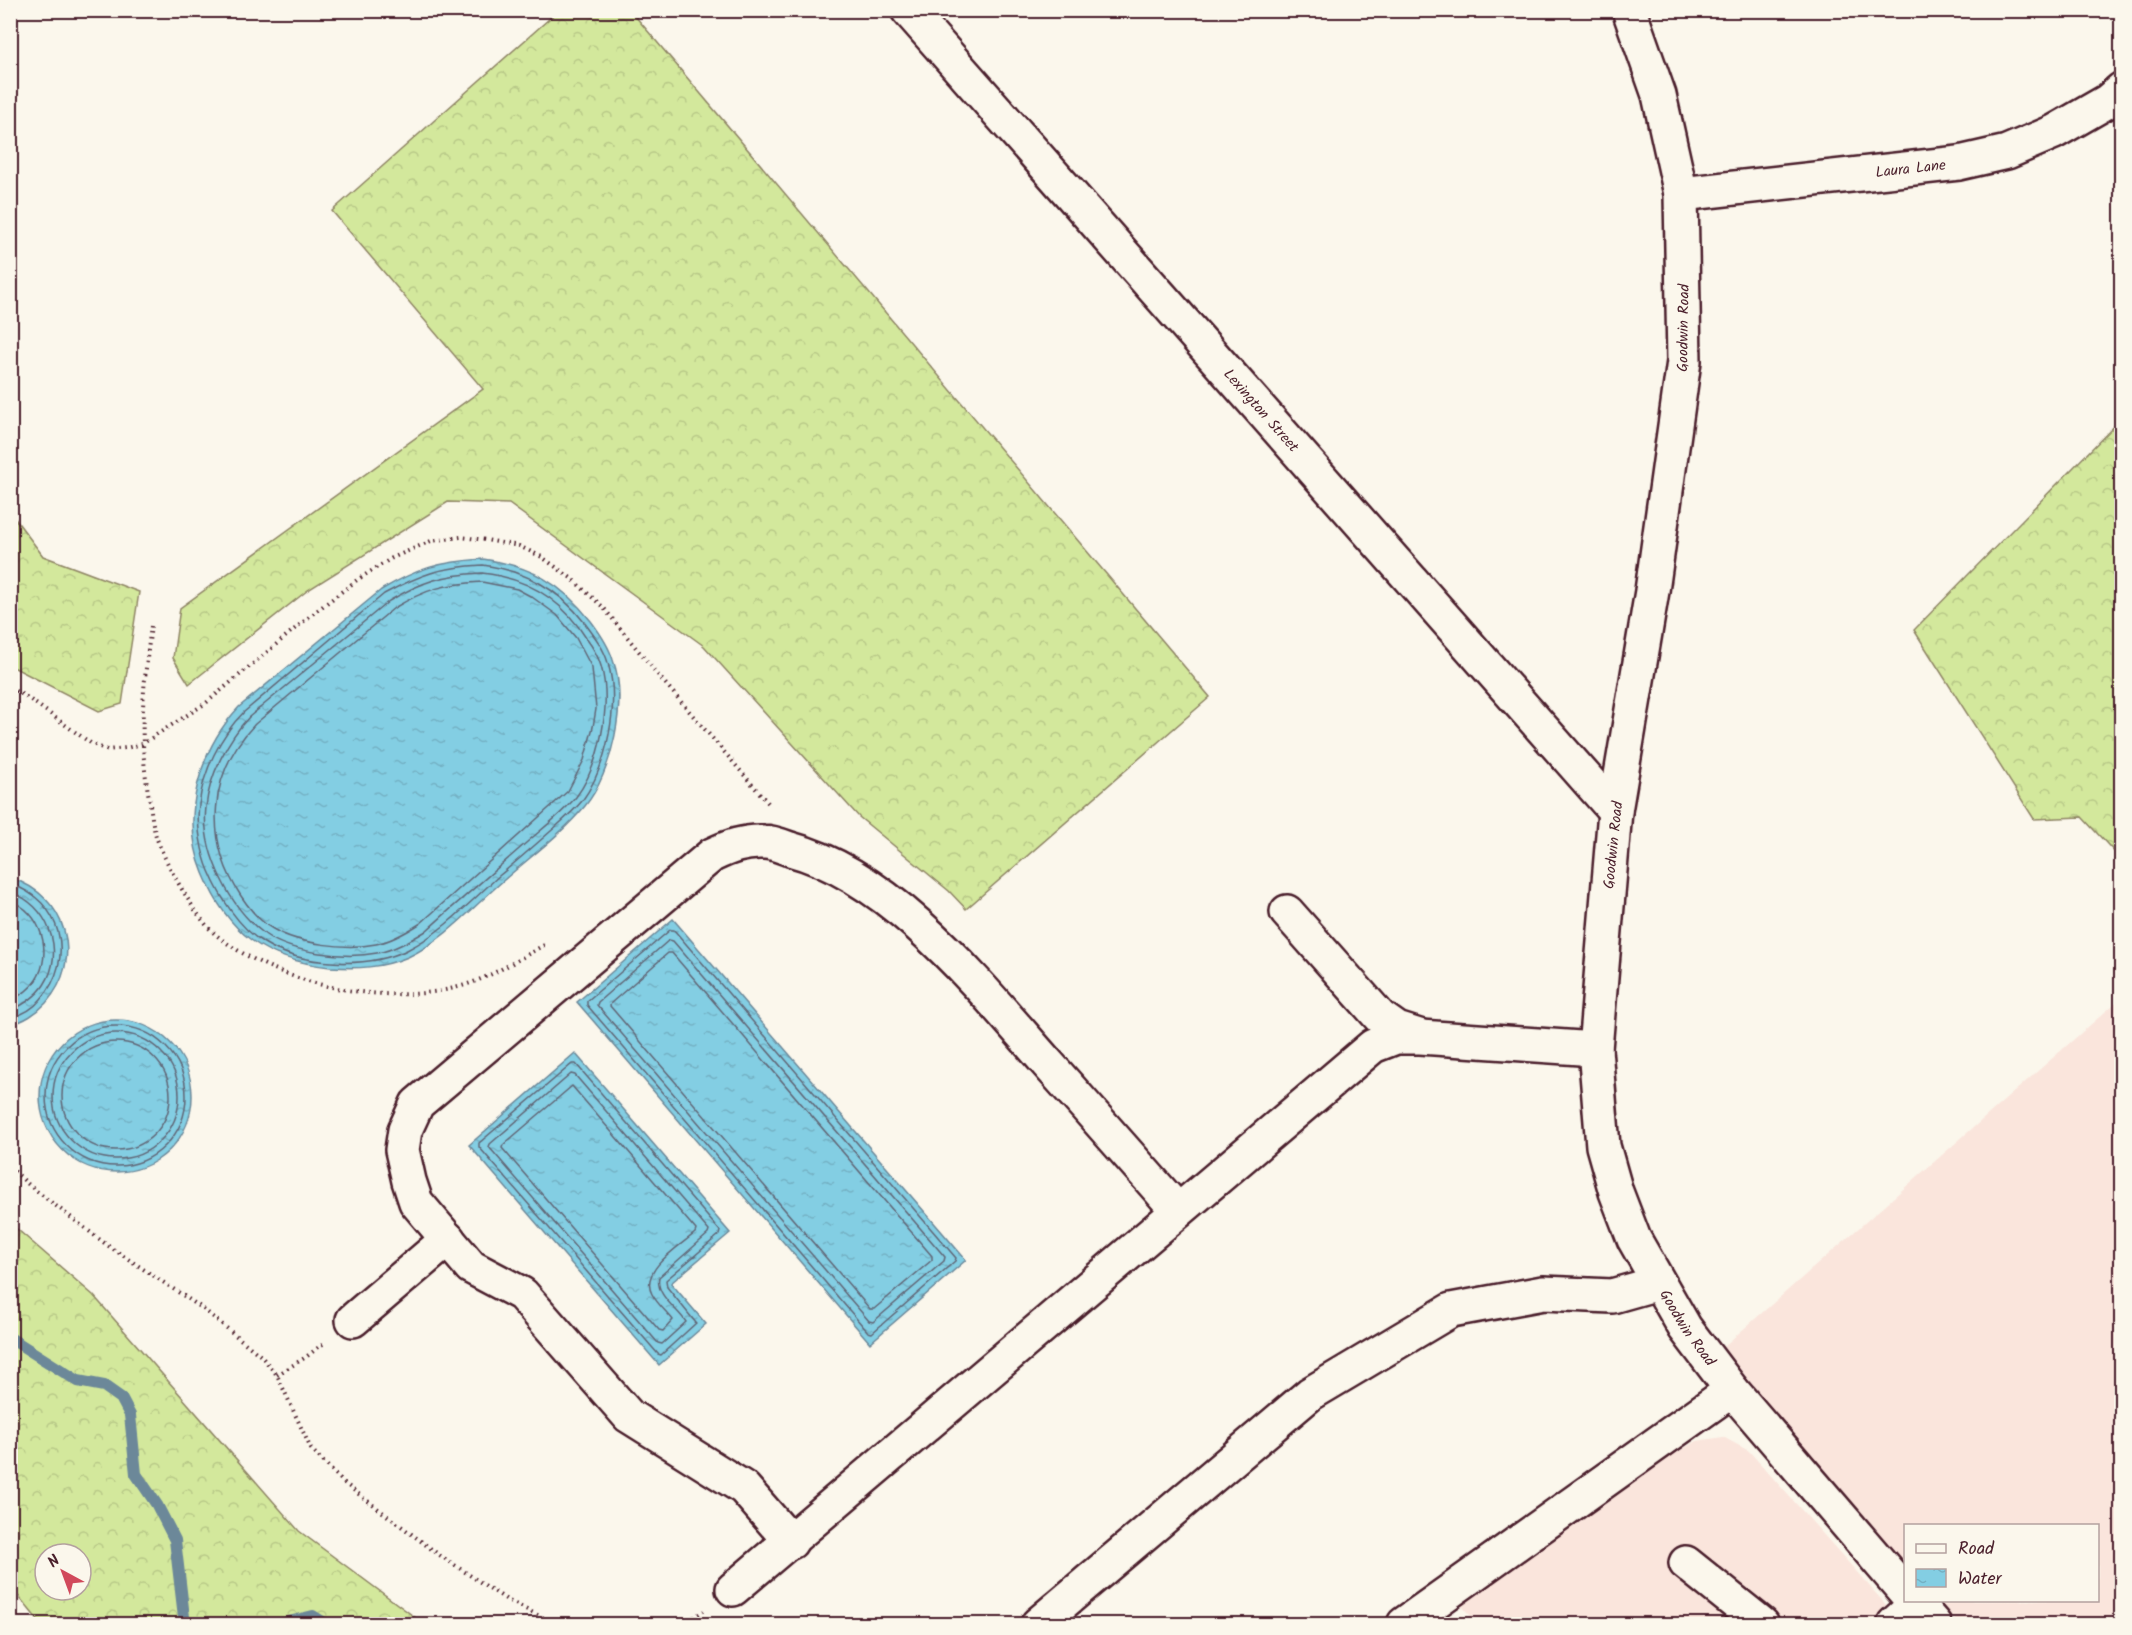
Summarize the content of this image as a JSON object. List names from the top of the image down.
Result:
{
  "streets": {
    "street": ["Laura Lane", "Goodwin Road", "Lexington Street"]
  },
  "crossings": [
    ["Laura Lane", "Goodwin Road"],
    ["Goodwin Road", "Lexington Street"]
  ],
  "legend": ["Road", "Water"],
  "north": "top left"
}
